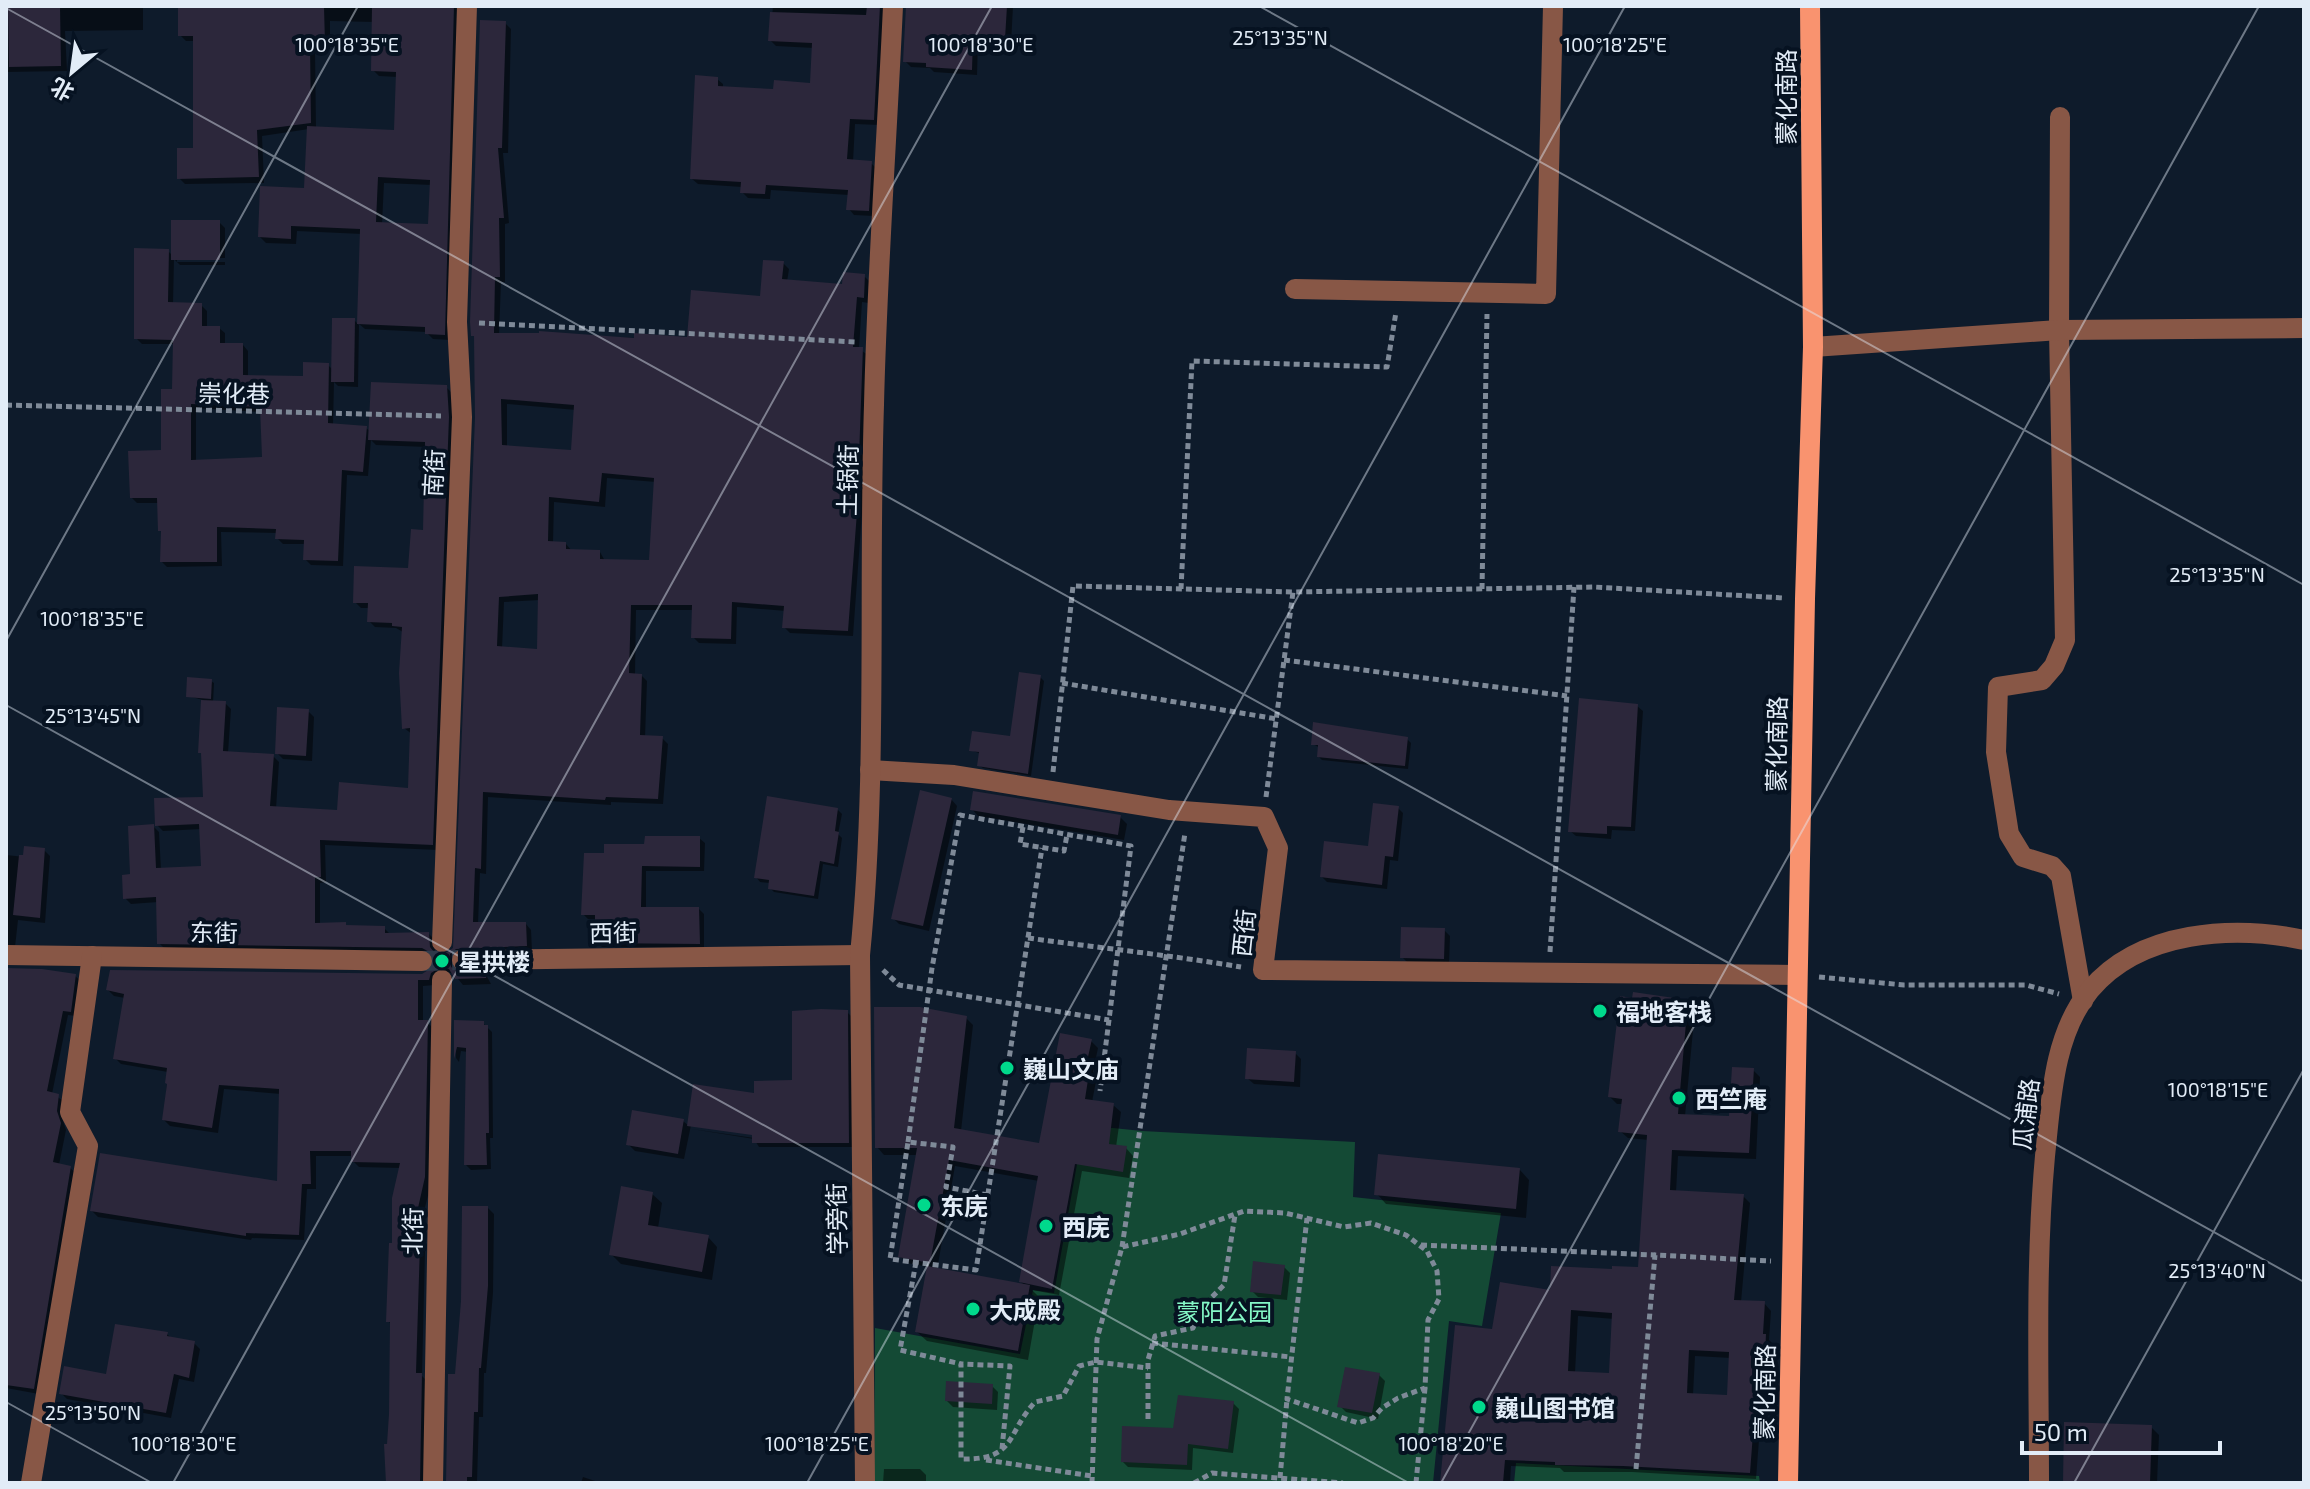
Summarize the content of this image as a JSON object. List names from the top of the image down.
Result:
{
  "streets": {
    "main road": ["蒙化南路"],
    "street": [
      "南街",
      "土锅街",
      "东街",
      "西街",
      "瓜浦路",
      "学旁街",
      "北街"
    ],
    "path": ["崇化巷"]
  },
  "crossings": [
    ["蒙化南路", "西街"],
    ["崇化巷", "南街"],
    ["土锅街", "西街"],
    ["土锅街", "学旁街"],
    ["西街", "学旁街"]
  ],
  "parks": ["蒙阳公园"],
  "places": [
    "星拱楼",
    "福地客栈",
    "巍山文庙",
    "西竺庵",
    "东庑",
    "西庑",
    "大成殿",
    "巍山图书馆"
  ],
  "scale_bar": "50 m",
  "north": "bottom left",
  "coordinates": [
    "25°13'35\"N",
    "100°18'35\"E",
    "100°18'30\"E",
    "100°18'25\"E",
    "25°13'45\"N",
    "100°18'15\"E",
    "25°13'40\"N",
    "25°13'50\"N",
    "100°18'20\"E"
  ]
}
